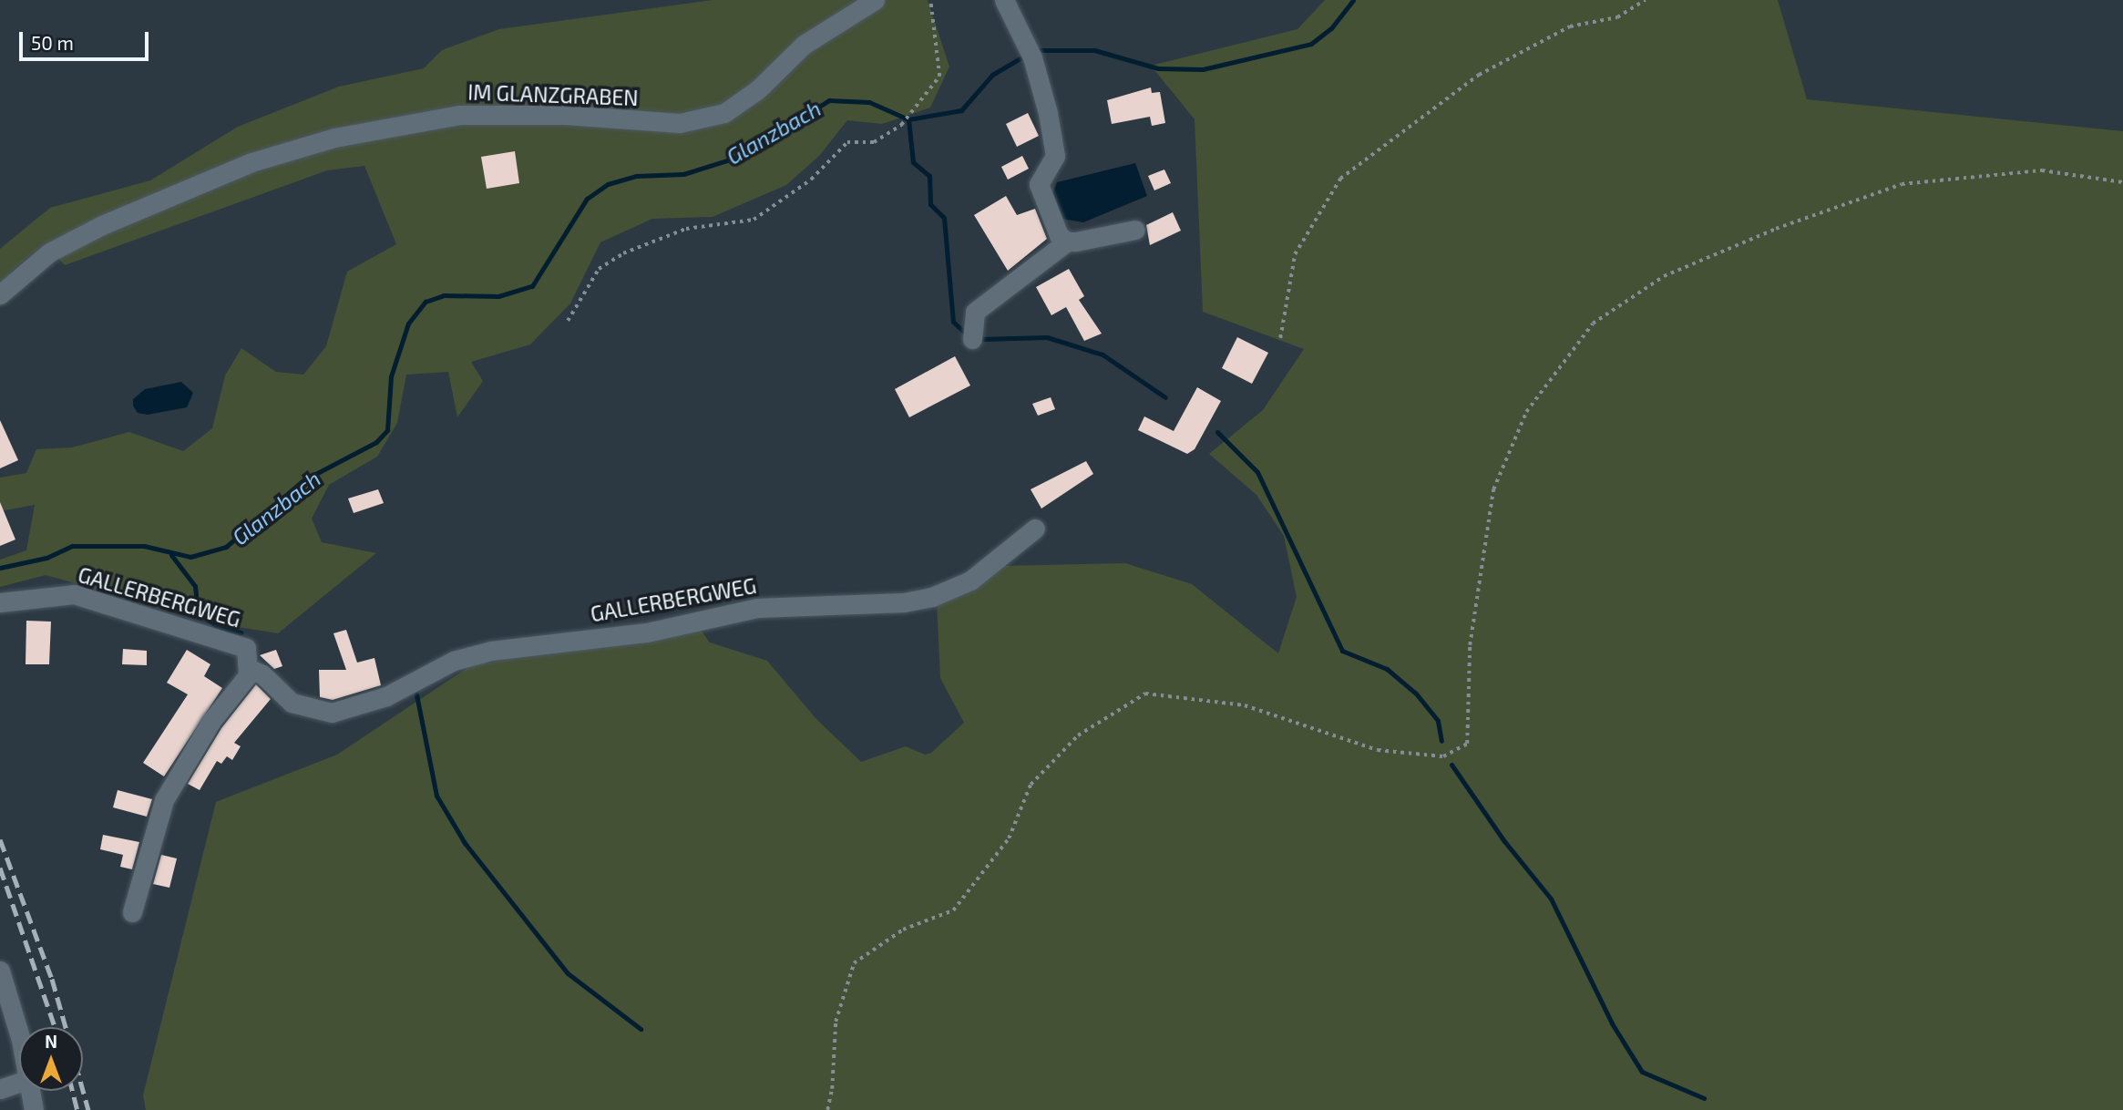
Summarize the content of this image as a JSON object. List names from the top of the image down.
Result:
{
  "streets": {
    "street": ["IM GLANZGRABEN", "GALLERBERGWEG"]
  },
  "water": ["Glanzbach"],
  "scale_bar": "50 m",
  "north": "top"
}
